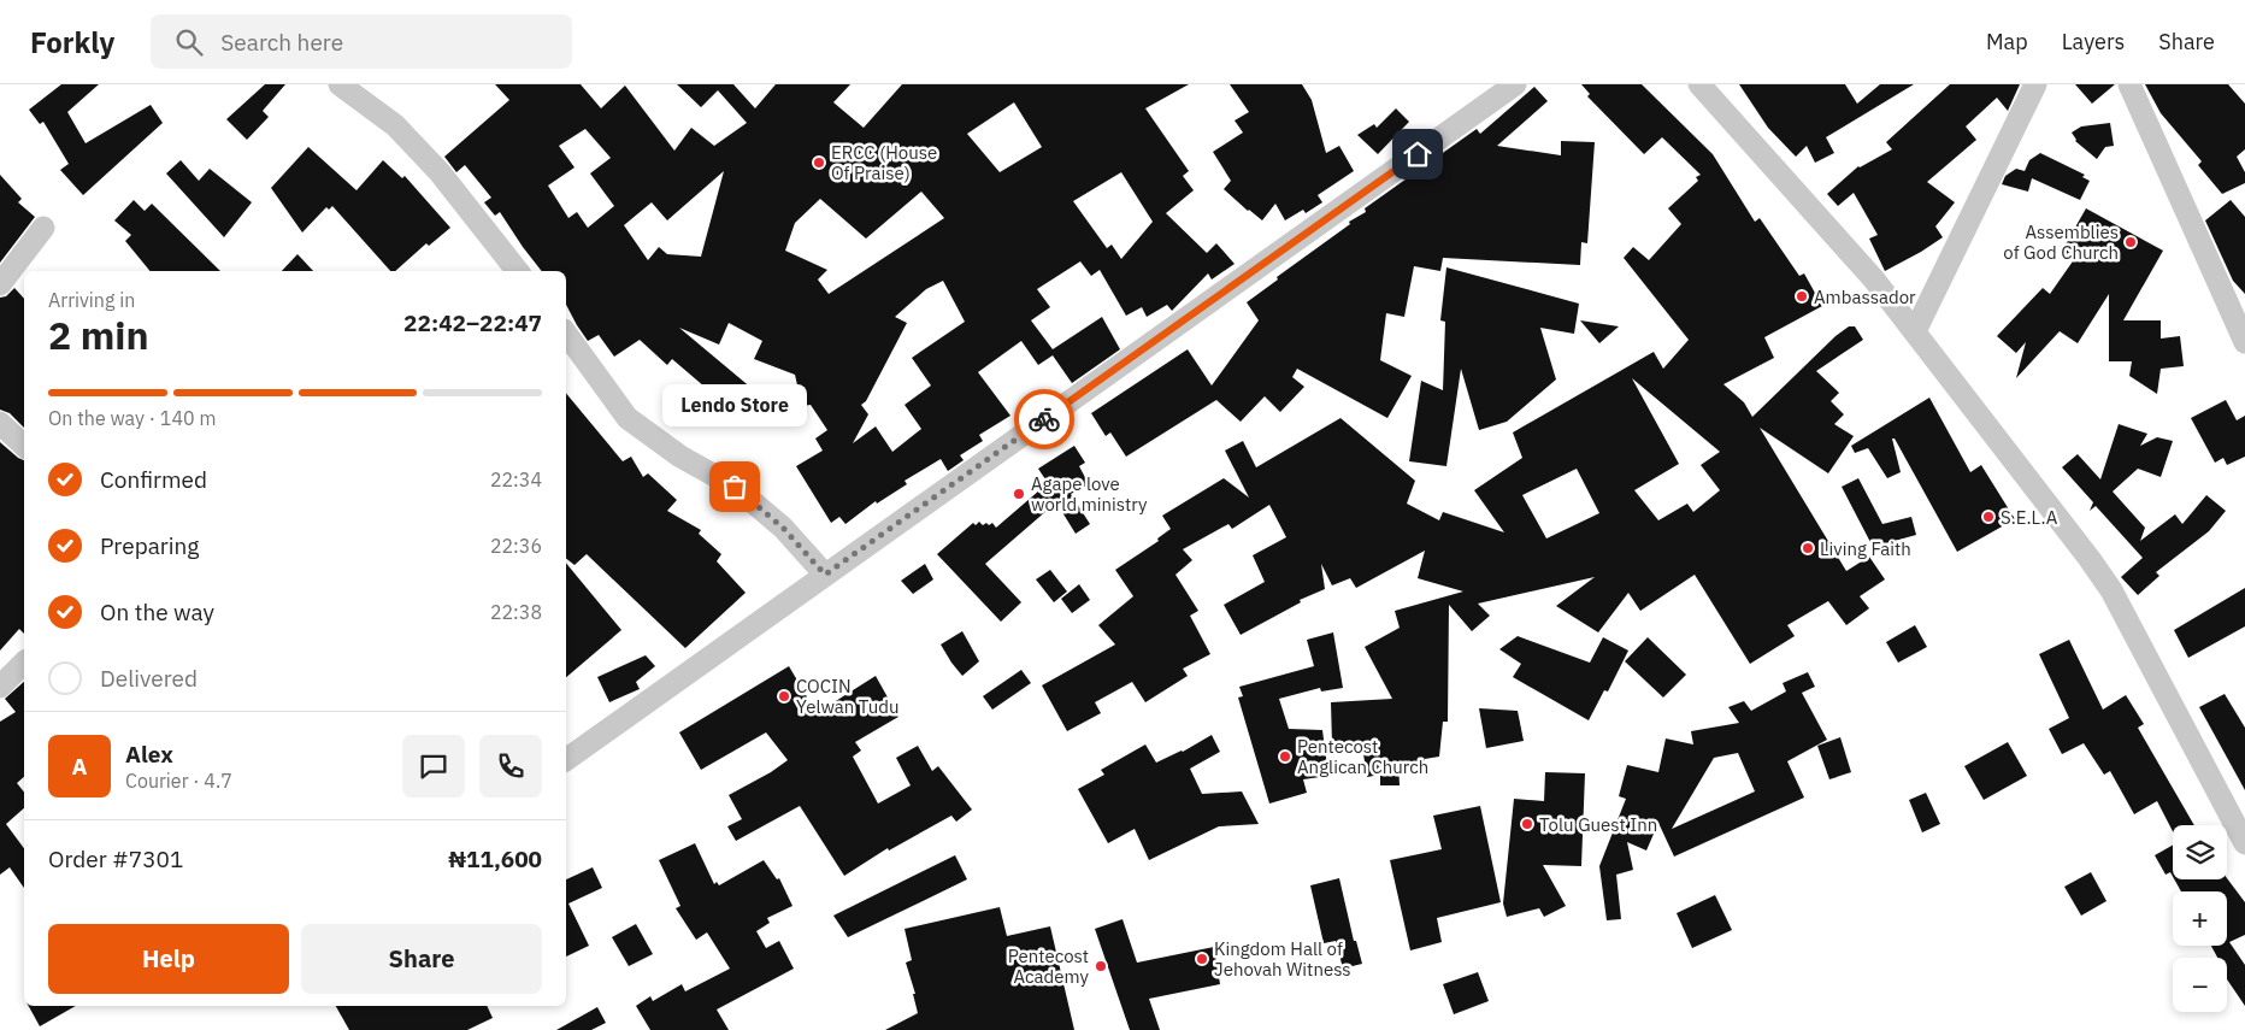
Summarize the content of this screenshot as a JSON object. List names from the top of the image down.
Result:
{
  "places": [
    "ERCC (House Of Praise)",
    "Assemblies of God Church",
    "Ambassador",
    "Lendo Store",
    "Agape love world ministry",
    "S.E.L.A",
    "Living Faith",
    "COCIN Yelwan Tudu",
    "Pentecost Anglican Church",
    "Tolu Guest Inn",
    "Kingdom Hall of Jehovah Witness",
    "Pentecost Academy"
  ],
  "page": {
    "header": "Forkly",
    "search": "Search here",
    "nav": ["Map", "Layers", "Share"],
    "heading": ["2 min", "Arriving in", "22:42–22:47"],
    "panel": [
      "Alex",
      "Courier · 4.7",
      "Order #7301",
      "₦11,600"
    ],
    "bar": "On the way · 140 m",
    "bubble": "Lendo Store",
    "list": [
      ["Confirmed", "22:34"],
      ["Preparing", "22:36"],
      ["On the way", "22:38"],
      "Delivered"
    ],
    "round": "A",
    "map_buttons": ["+", "−"],
    "buttons": ["Help", "Share"]
  }
}
